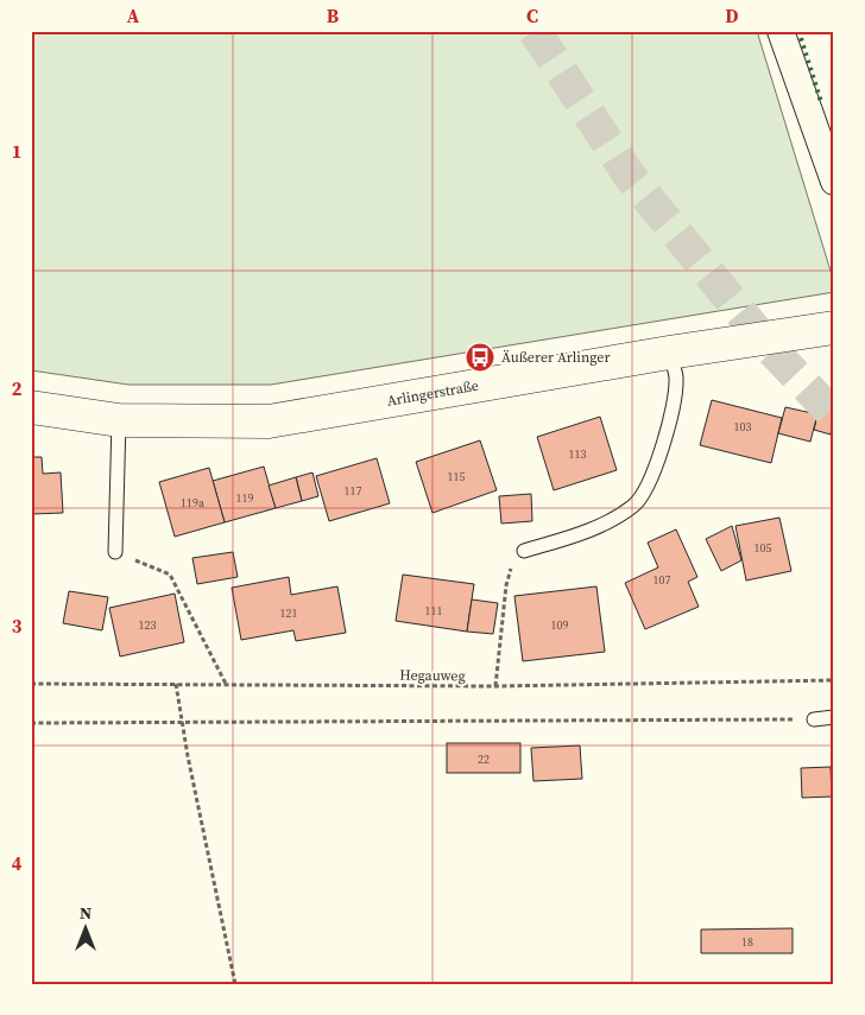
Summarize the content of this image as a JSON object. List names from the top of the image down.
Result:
{
  "streets": {
    "main road": ["Arlingerstraße"],
    "path": ["Hegauweg"]
  },
  "places": {
    "bus stop": ["Äußerer Arlinger"]
  },
  "house_numbers": [
    "103",
    "113",
    "115",
    "117",
    "119",
    "119a",
    "105",
    "107",
    "111",
    "121",
    "123",
    "109",
    "22",
    "18"
  ],
  "north": "top",
  "grid": {
    "columns": [
      "A",
      "B",
      "C",
      "D"
    ],
    "rows": [
      "1",
      "2",
      "3",
      "4"
    ]
  }
}
